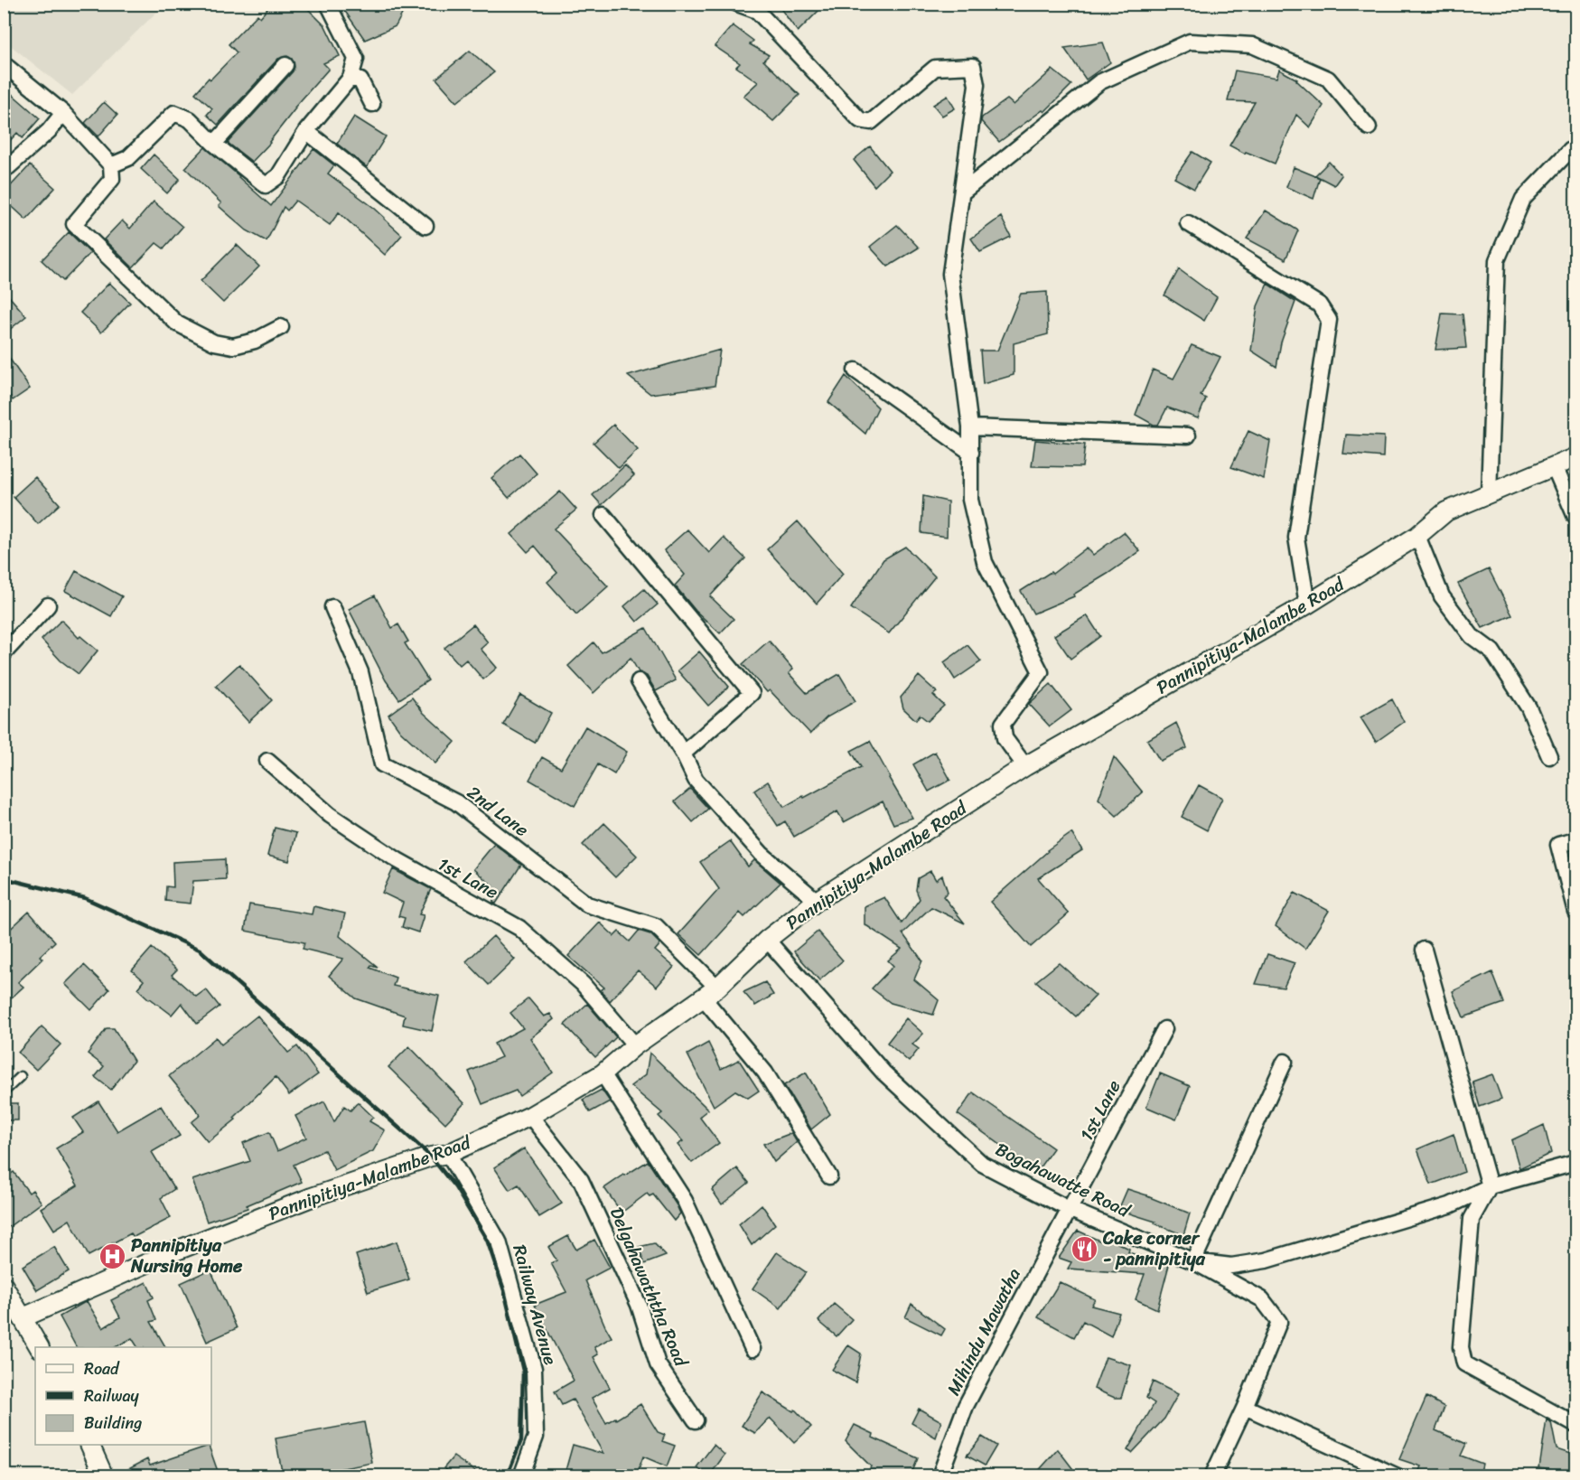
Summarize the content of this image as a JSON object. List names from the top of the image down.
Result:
{
  "streets": {
    "street": [
      "Pannipitiya-Malambe Road",
      "2nd Lane",
      "1st Lane",
      "Bogahawatte Road",
      "Delgahawaththa Road",
      "Railway Avenue",
      "Mihindu Mawatha"
    ]
  },
  "crossings": [
    ["Pannipitiya-Malambe Road", "2nd Lane"],
    ["Pannipitiya-Malambe Road", "1st Lane"],
    ["Pannipitiya-Malambe Road", "Bogahawatte Road"],
    ["Pannipitiya-Malambe Road", "Delgahawaththa Road"],
    ["Pannipitiya-Malambe Road", "Railway Avenue"],
    ["1st Lane", "Bogahawatte Road"],
    ["1st Lane", "Mihindu Mawatha"],
    ["Bogahawatte Road", "Mihindu Mawatha"]
  ],
  "places": {
    "restaurant": ["Cake corner - pannipitiya"],
    "hospital": ["Pannipitiya Nursing Home"]
  },
  "legend": ["Road", "Railway", "Building"]
}
